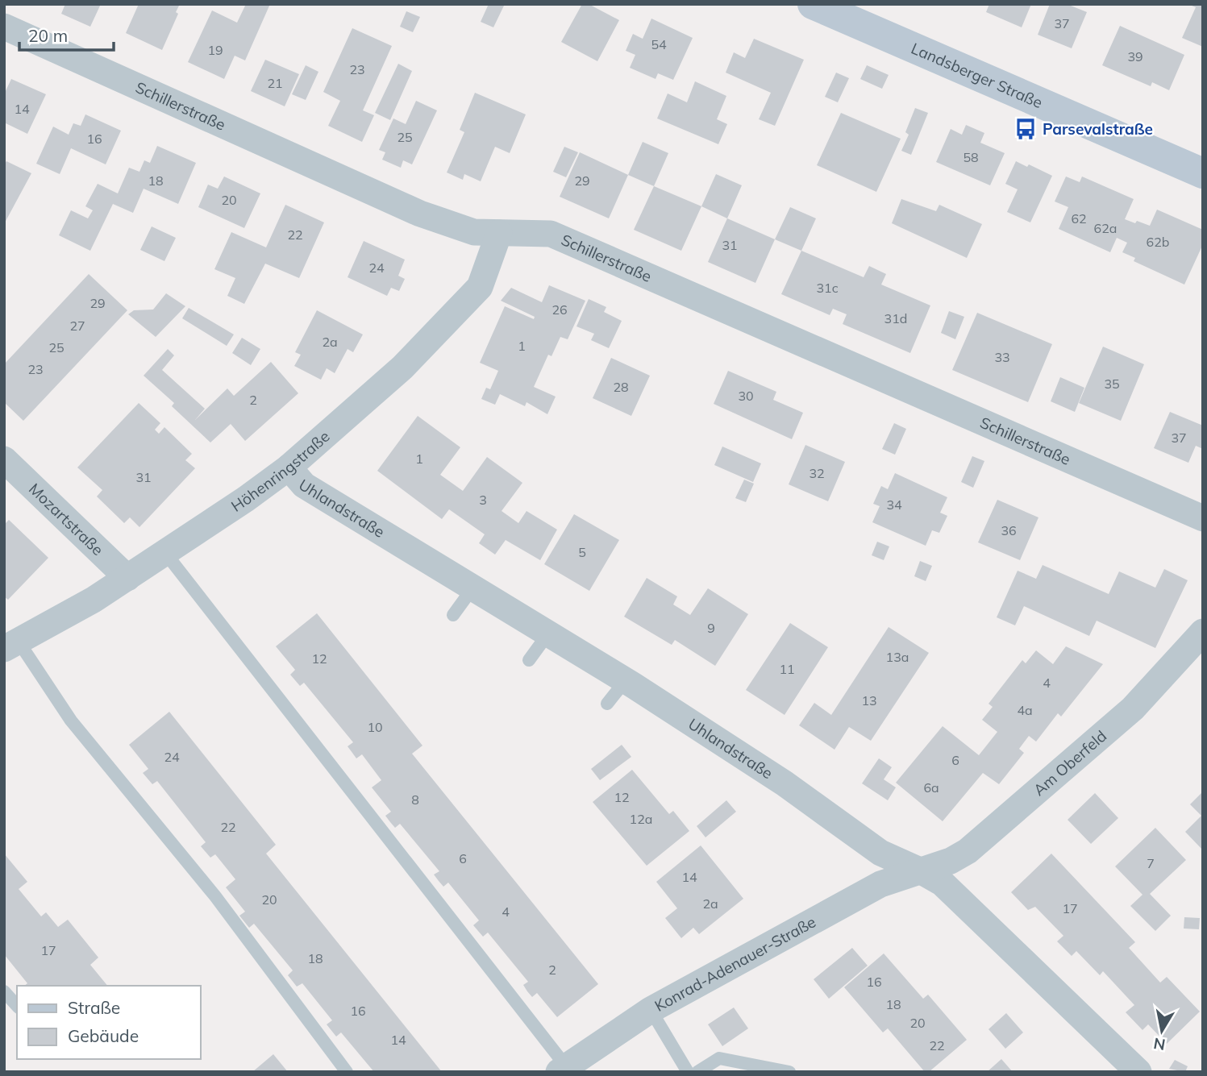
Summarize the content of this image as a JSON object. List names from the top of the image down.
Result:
{
  "streets": {
    "street": [
      "Landsberger Straße",
      "Schillerstraße",
      "Höhenringstraße",
      "Uhlandstraße",
      "Mozartstraße",
      "Am Oberfeld",
      "Konrad-Adenauer-Straße"
    ]
  },
  "crossings": [
    ["Schillerstraße", "Höhenringstraße"],
    ["Höhenringstraße", "Uhlandstraße"],
    ["Höhenringstraße", "Mozartstraße"],
    ["Uhlandstraße", "Am Oberfeld"],
    ["Uhlandstraße", "Konrad-Adenauer-Straße"],
    ["Am Oberfeld", "Konrad-Adenauer-Straße"]
  ],
  "places": {
    "bus stop": ["Parsevalstraße"]
  },
  "house_numbers": [
    "37",
    "54",
    "19",
    "39",
    "23",
    "21",
    "14",
    "25",
    "16",
    "58",
    "18",
    "29",
    "20",
    "62",
    "62a",
    "22",
    "62b",
    "31",
    "24",
    "31c",
    "29",
    "26",
    "31d",
    "27",
    "2a",
    "1",
    "25",
    "33",
    "23",
    "35",
    "28",
    "30",
    "2",
    "37",
    "1",
    "32",
    "31",
    "3",
    "34",
    "36",
    "5",
    "9",
    "13a",
    "12",
    "11",
    "4",
    "13",
    "4a",
    "10",
    "24",
    "6",
    "6a",
    "12",
    "8",
    "12a",
    "22",
    "6",
    "7",
    "14",
    "20",
    "2a",
    "17",
    "4",
    "17",
    "18",
    "2",
    "16",
    "18",
    "16",
    "20",
    "14",
    "22"
  ],
  "legend": ["Straße", "Gebäude"],
  "scale_bar": "20 m",
  "north": "bottom"
}
